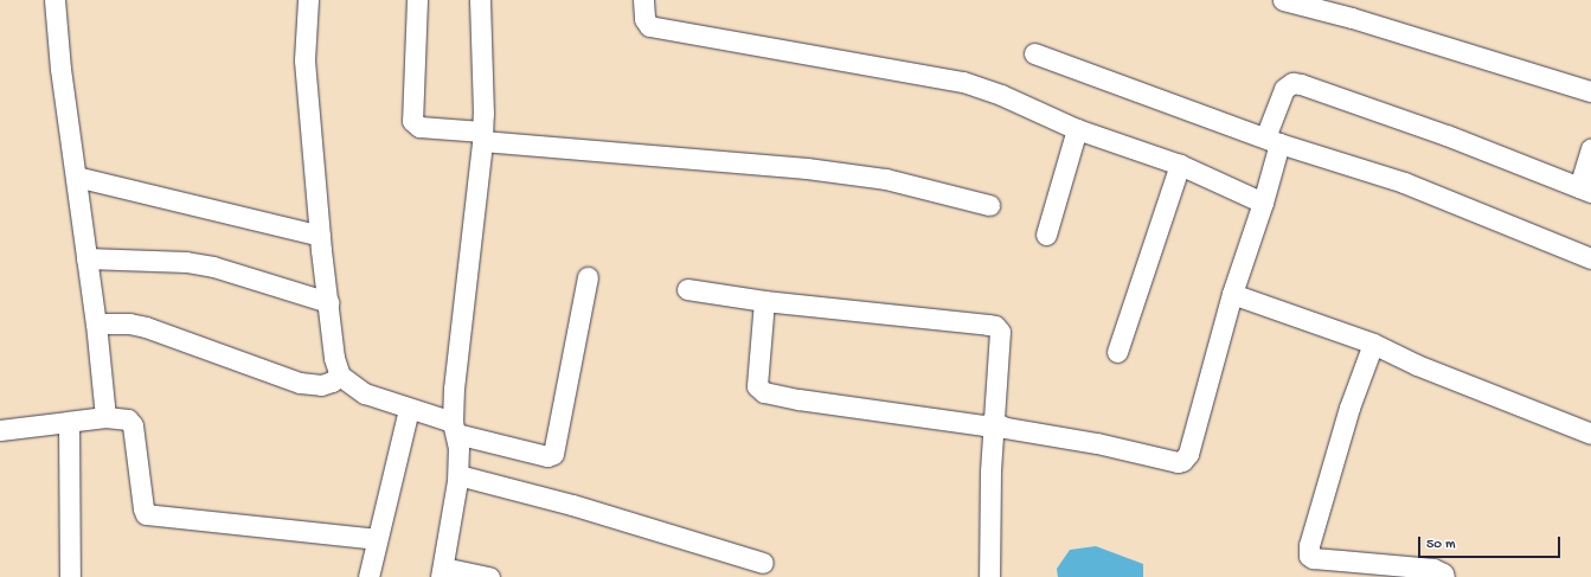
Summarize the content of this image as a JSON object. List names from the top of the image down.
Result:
{
  "scale_bar": "50 m"
}
